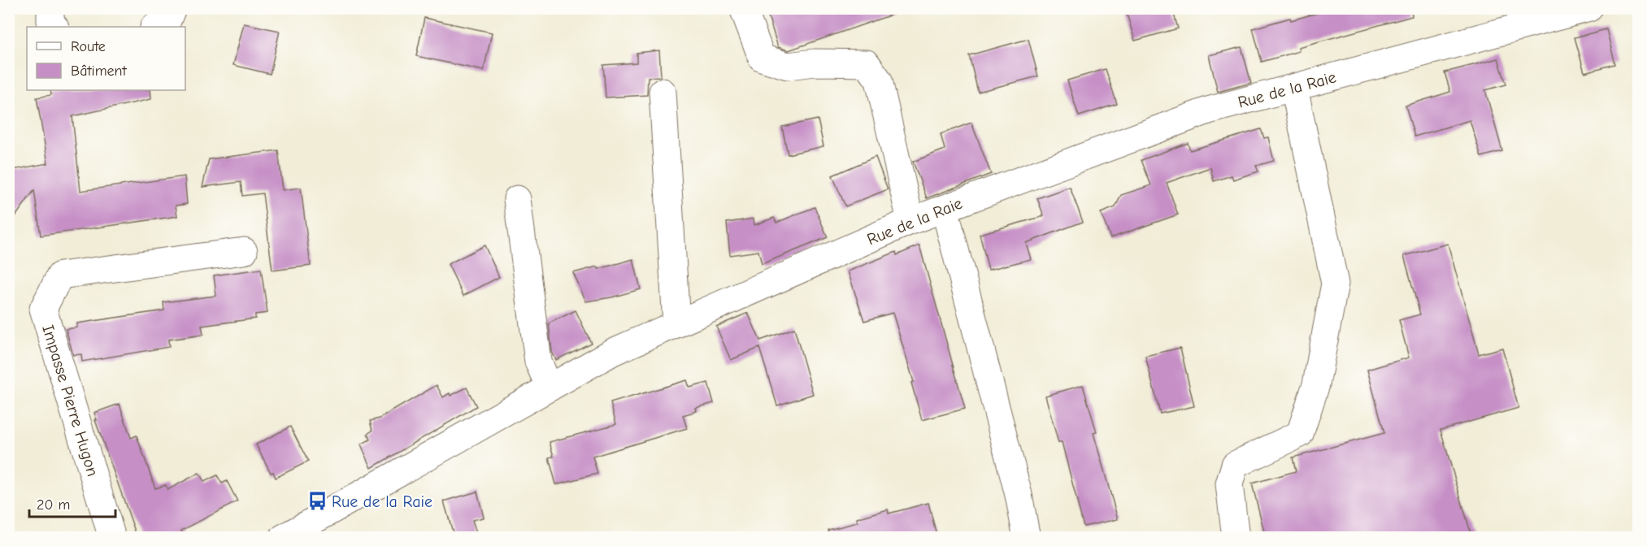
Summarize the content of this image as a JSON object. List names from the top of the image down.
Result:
{
  "streets": {
    "street": ["Rue de la Raie", "Impasse Pierre Hugon"]
  },
  "places": {
    "bus stop": ["Rue de la Raie"]
  },
  "legend": ["Route", "Bâtiment"],
  "scale_bar": "20 m"
}
